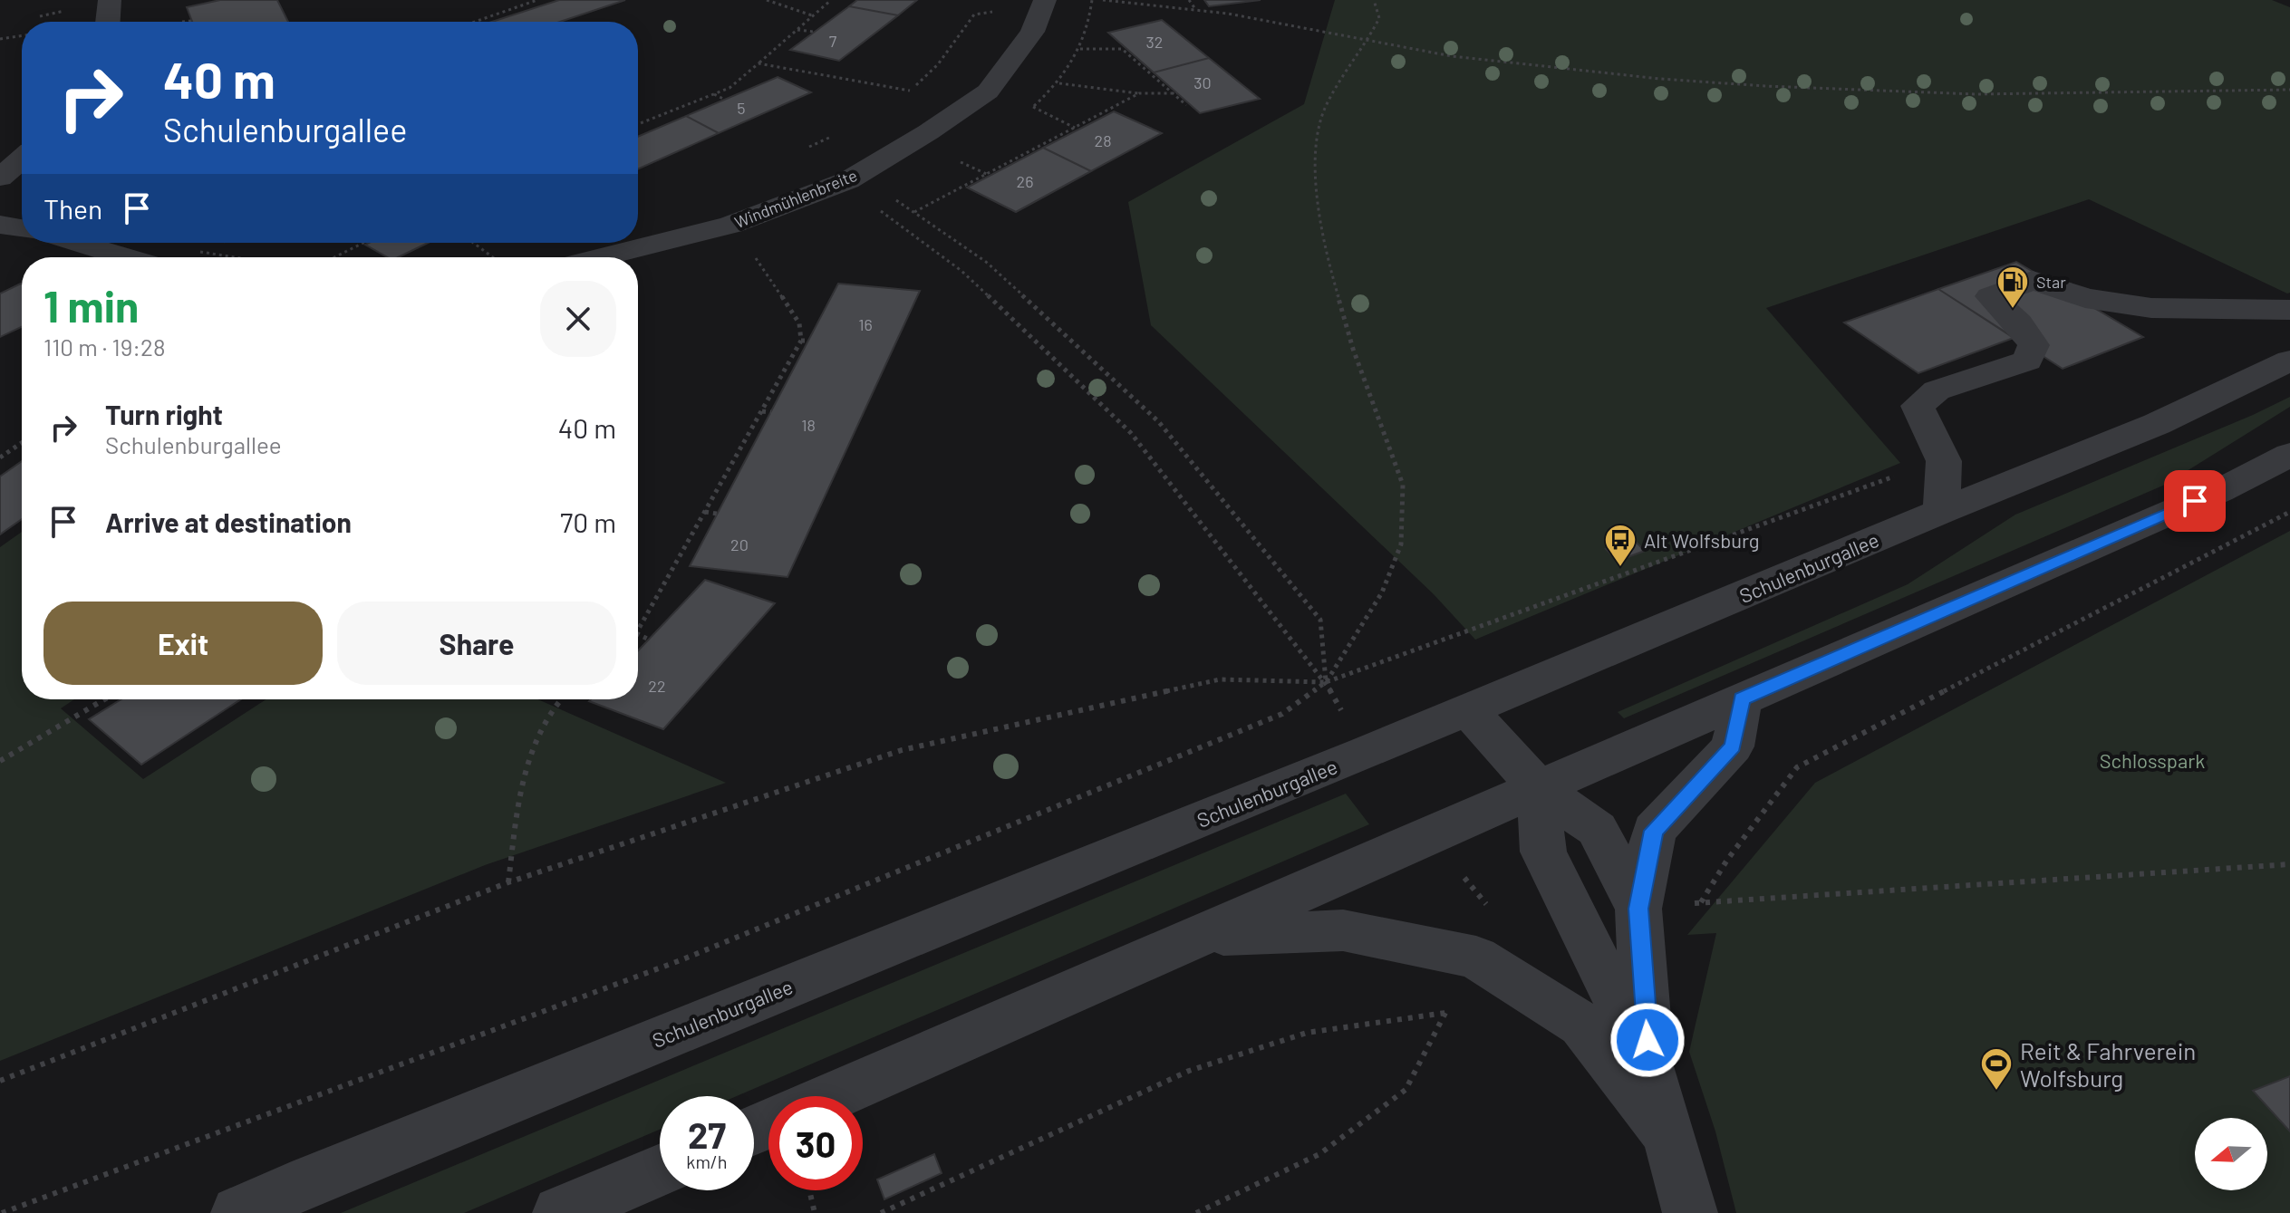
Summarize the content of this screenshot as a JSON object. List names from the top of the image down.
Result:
{
  "streets": {
    "street": ["Windmühlenbreite", "Schulenburgallee"]
  },
  "parks": ["Schlosspark"],
  "places": {
    "fuel station": ["Star"],
    "bus stop": ["Alt Wolfsburg"],
    "sports": ["Reit & Fahrverein Wolfsburg"]
  },
  "house_numbers": [
    "7",
    "32",
    "30",
    "5",
    "28",
    "26",
    "16",
    "18",
    "20",
    "22"
  ],
  "north": "left",
  "page": {
    "turn": ["40 m", "Schulenburgallee"],
    "then": "Then",
    "heading": ["1 min", "110 m · 19:28"],
    "list": [
      {
        "name": "Turn right",
        "note": "Schulenburgallee",
        "value": "40 m"
      },
      {
        "name": "Arrive at destination",
        "value": "70 m"
      }
    ],
    "buttons": ["Exit", "Share"],
    "speed": "27 km/h",
    "limit": "30"
  }
}
